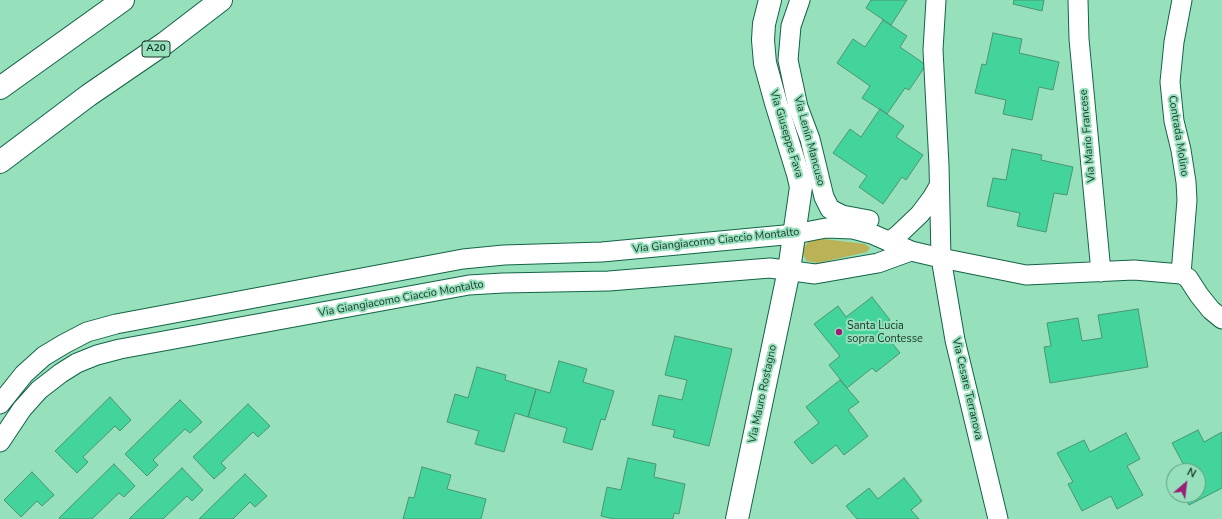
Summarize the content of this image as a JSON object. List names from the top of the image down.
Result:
{
  "streets": {
    "main road": ["A20", "Via Giuseppe Fava", "Via Mauro Rostagno"],
    "street": [
      "Via Mario Francese",
      "Contrada Molino",
      "Via Lenin Mancuso",
      "Via Giangiacomo Ciaccio Montalto",
      "Via Cesare Terranova"
    ]
  },
  "crossings": [
    ["Via Giuseppe Fava", "Via Giangiacomo Ciaccio Montalto"],
    ["Via Giuseppe Fava", "Via Mauro Rostagno"],
    ["Via Mario Francese", "Via Giangiacomo Ciaccio Montalto"],
    ["Contrada Molino", "Via Giangiacomo Ciaccio Montalto"],
    ["Via Lenin Mancuso", "Via Giangiacomo Ciaccio Montalto"],
    ["Via Giangiacomo Ciaccio Montalto", "Via Cesare Terranova"],
    ["Via Giangiacomo Ciaccio Montalto", "Via Mauro Rostagno"]
  ],
  "places": ["Santa Lucia sopra Contesse"],
  "north": "top right"
}
